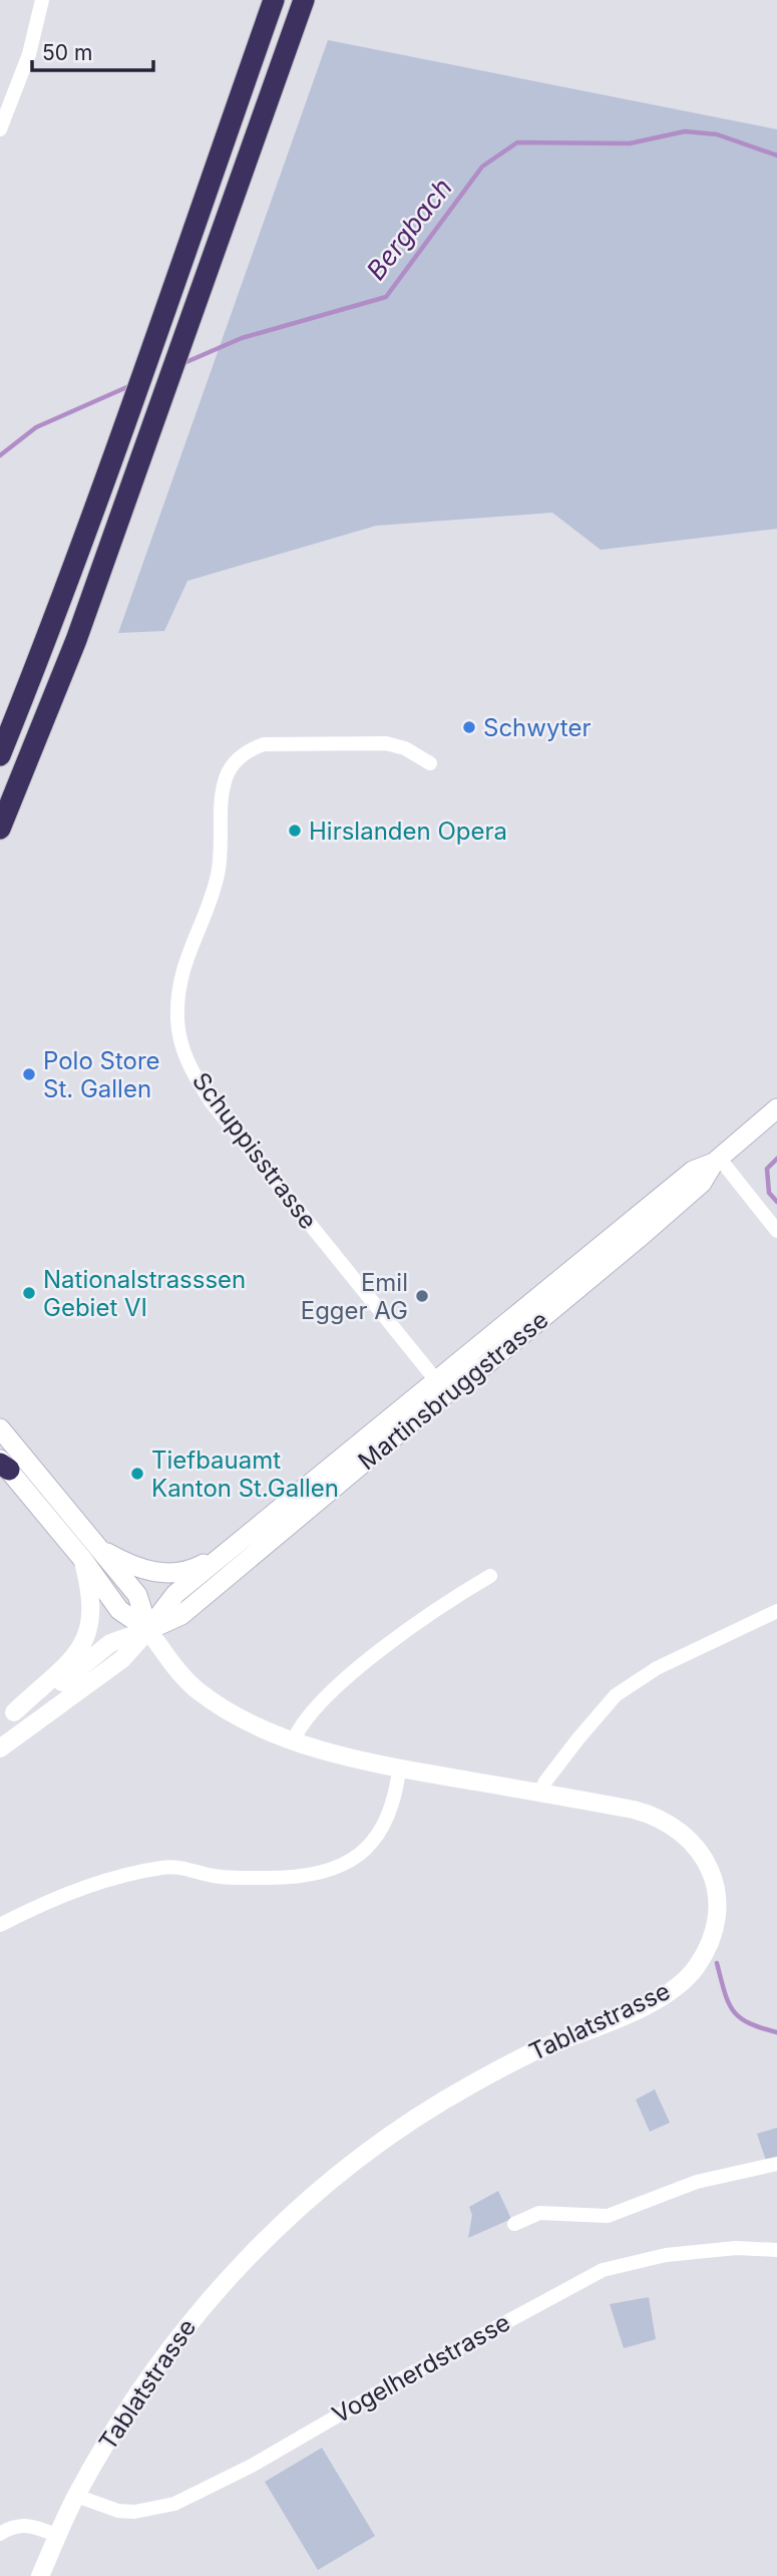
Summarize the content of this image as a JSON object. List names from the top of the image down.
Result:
{
  "streets": {
    "main road": ["Martinsbruggstrasse"],
    "street": ["Schuppisstrasse", "Tablatstrasse", "Vogelherdstrasse"]
  },
  "crossings": [
    ["Schuppisstrasse", "Martinsbruggstrasse"],
    ["Martinsbruggstrasse", "Tablatstrasse"],
    ["Tablatstrasse", "Vogelherdstrasse"]
  ],
  "water": ["Bergbach"],
  "places": [
    "Schwyter",
    "Hirslanden Opera",
    "Polo Store St. Gallen",
    "Nationalstrasssen Gebiet VI",
    "Emil Egger AG",
    "Tiefbauamt Kanton St.Gallen"
  ],
  "scale_bar": "50 m"
}
